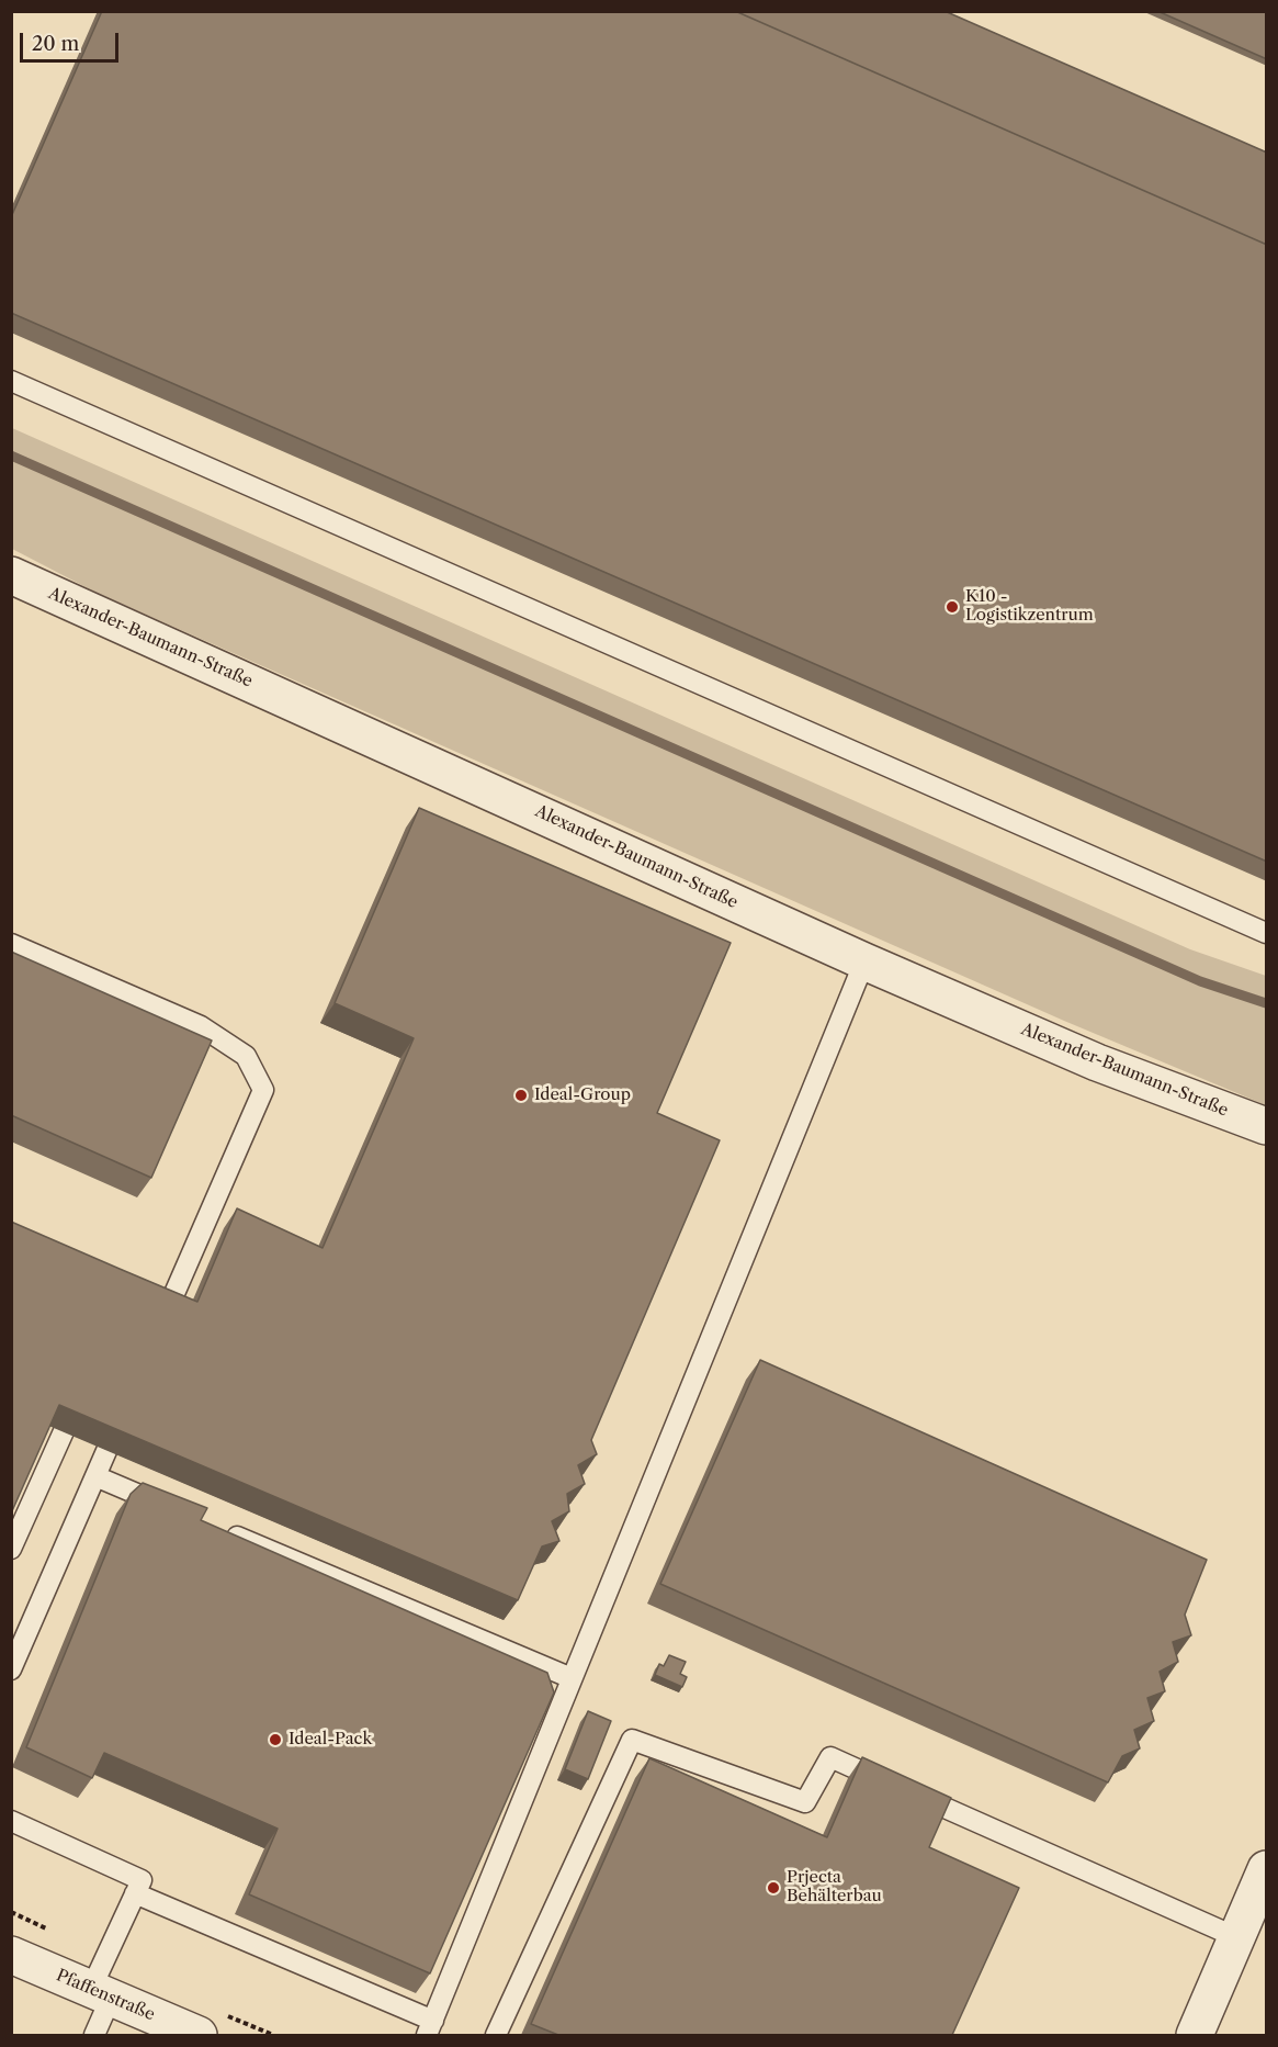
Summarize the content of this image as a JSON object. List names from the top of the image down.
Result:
{
  "streets": {
    "street": ["Alexander-Baumann-Straße", "Pfaffenstraße"]
  },
  "places": [
    "K10 - Logistikzentrum",
    "Ideal-Group",
    "Ideal-Pack",
    "Prjecta Behälterbau"
  ],
  "scale_bar": "20 m"
}
